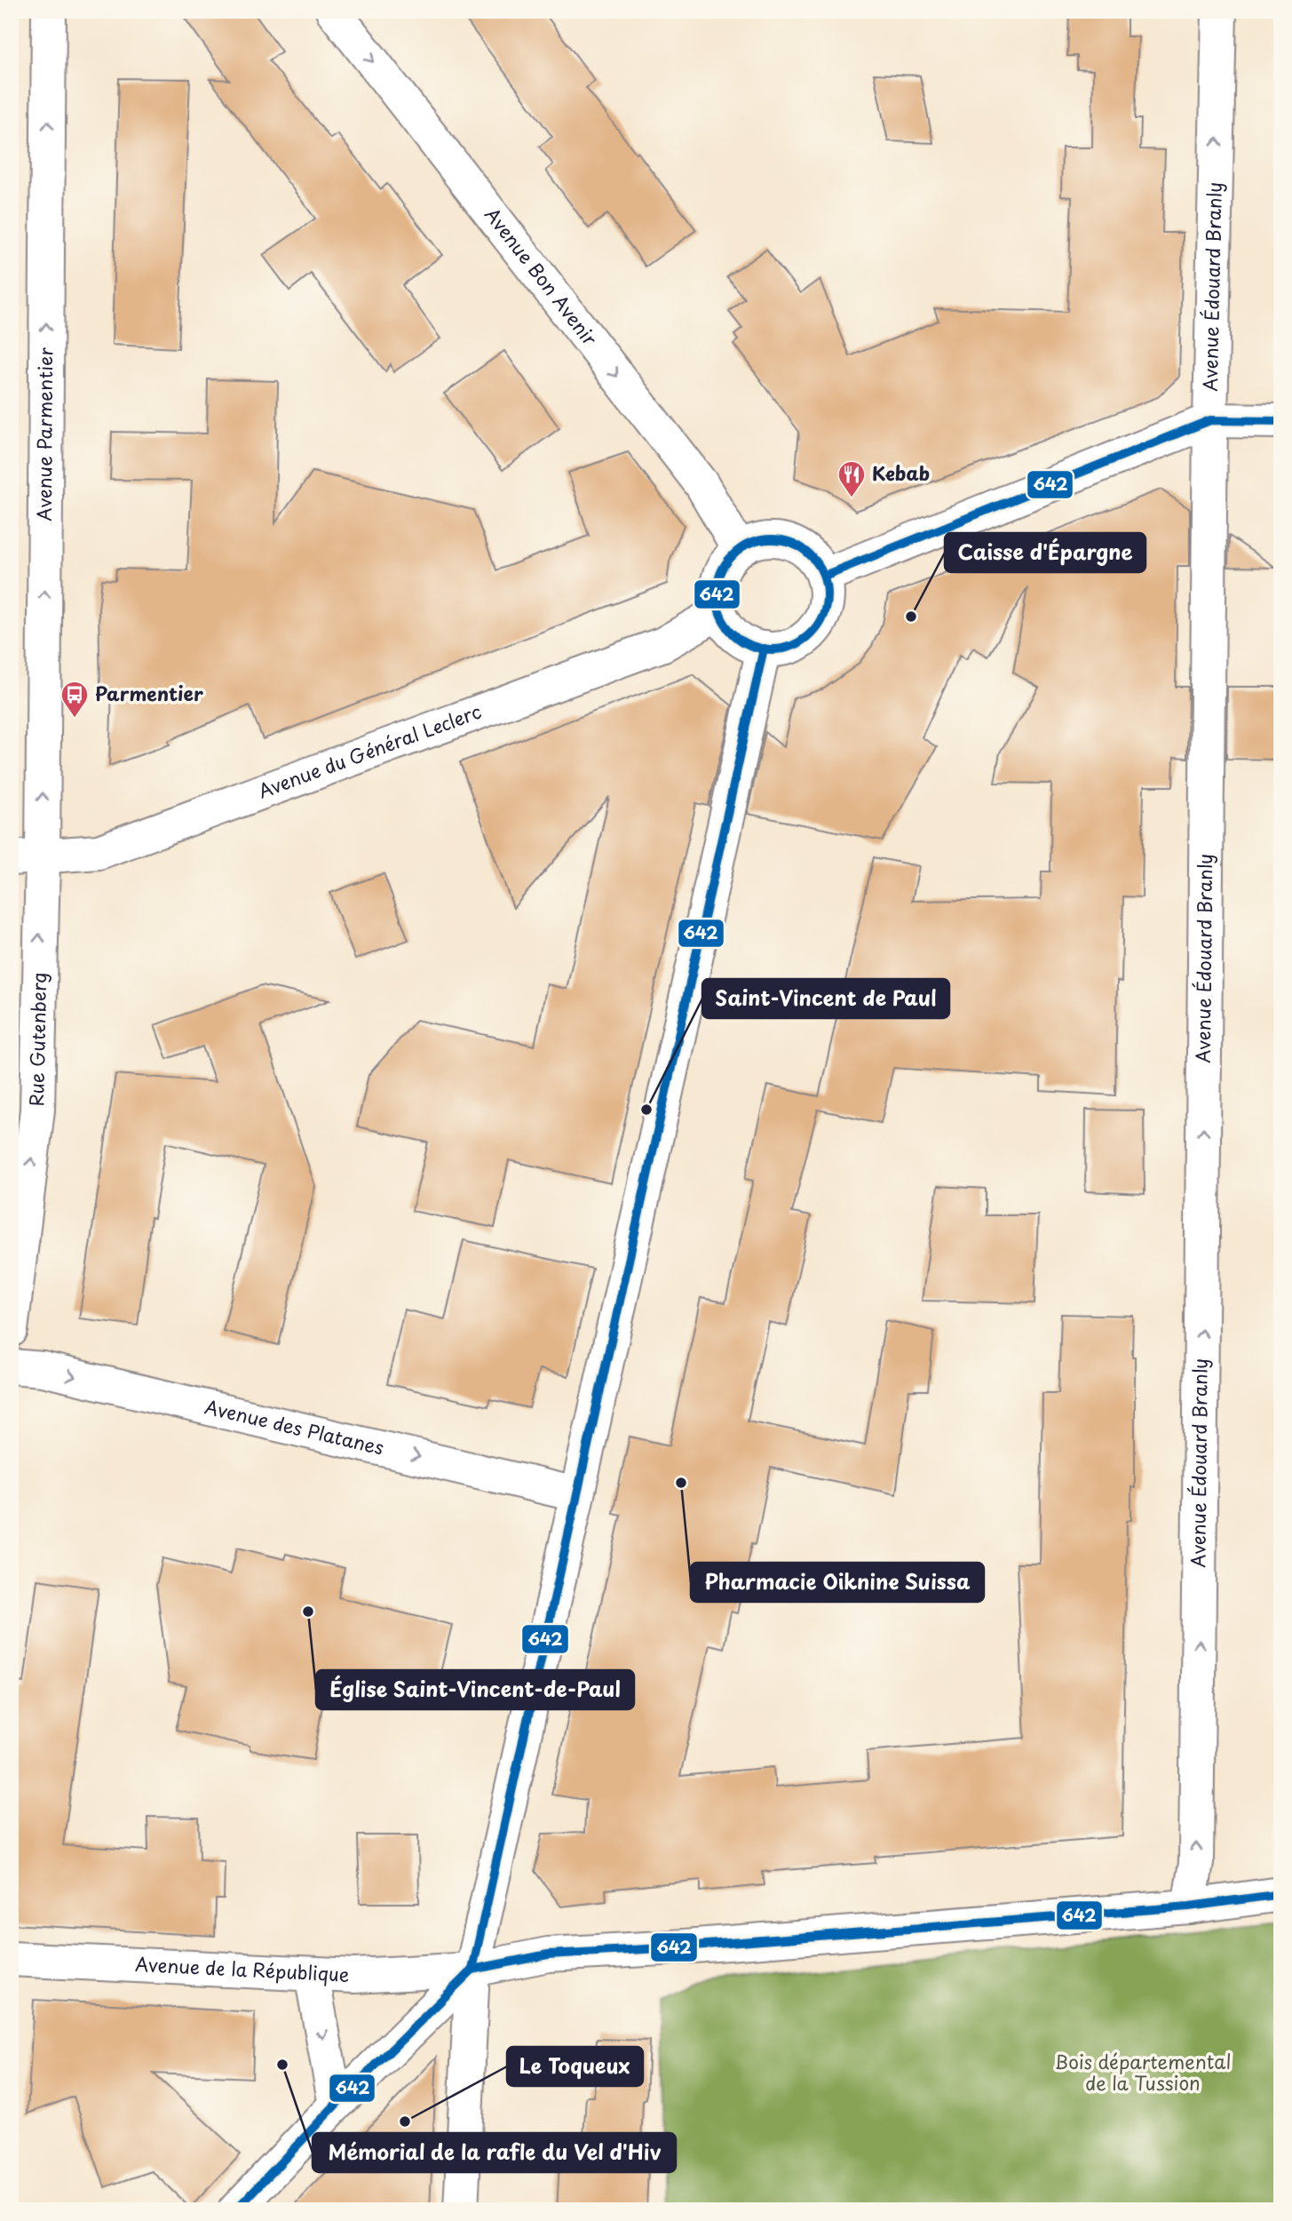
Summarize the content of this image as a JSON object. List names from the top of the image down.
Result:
{
  "streets": {
    "street": [
      "Avenue Bon Avenir",
      "Avenue Édouard Branly",
      "Avenue Parmentier",
      "Avenue du Général Leclerc",
      "Rue Gutenberg",
      "Avenue des Platanes",
      "Avenue de la République"
    ]
  },
  "crossings": [
    ["Avenue Bon Avenir", "Avenue du Général Leclerc"],
    ["Avenue Édouard Branly", "Avenue de la République"],
    ["Avenue Parmentier", "Avenue du Général Leclerc"],
    ["Avenue Parmentier", "Rue Gutenberg"],
    ["Avenue du Général Leclerc", "Rue Gutenberg"]
  ],
  "one_way": [
    "Avenue Bon Avenir",
    "Avenue Édouard Branly",
    "Avenue Parmentier",
    "Rue Gutenberg",
    "Avenue des Platanes"
  ],
  "parks": ["Bois départemental de la Tussion"],
  "places": {
    "restaurant": ["Kebab"],
    "other": [
      "Caisse d'Épargne",
      "Saint-Vincent de Paul",
      "Pharmacie Oiknine Suissa",
      "Église Saint-Vincent-de-Paul",
      "Mémorial de la rafle du Vel d'Hiv",
      "Le Toqueux"
    ],
    "bus stop": ["Parmentier"]
  },
  "lines": ["transit line 642"]
}
